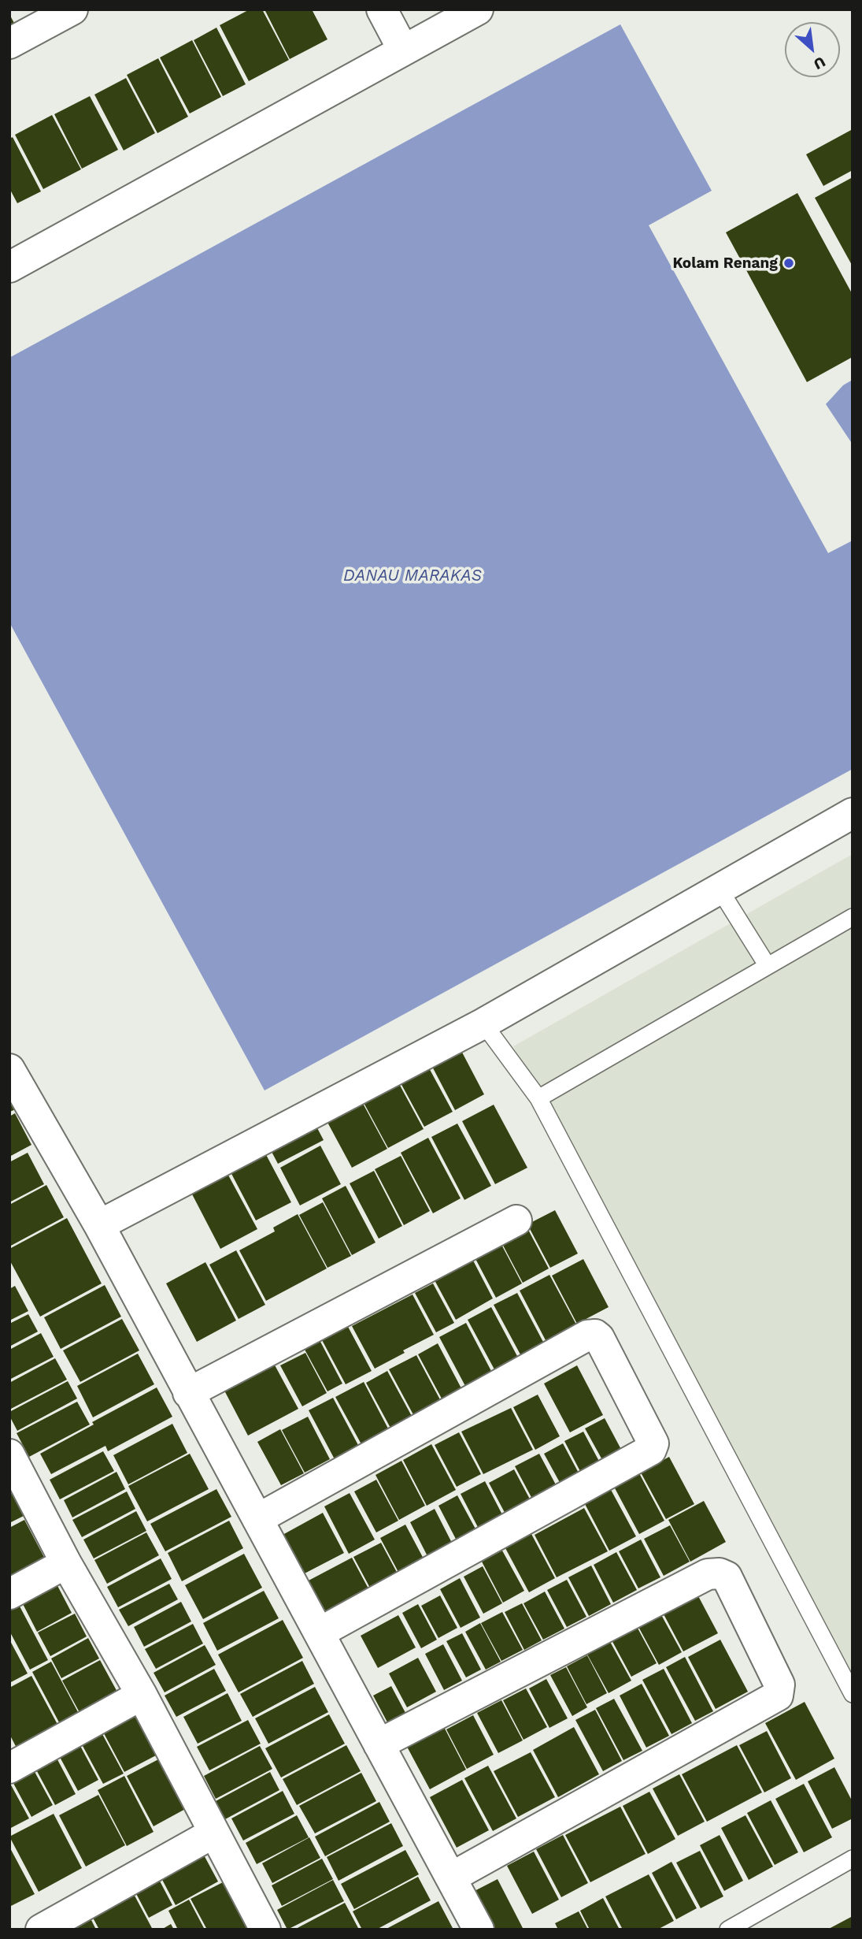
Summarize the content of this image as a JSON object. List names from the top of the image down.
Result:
{
  "water": ["DANAU MARAKAS"],
  "places": ["Kolam Renang"],
  "north": "bottom right"
}
